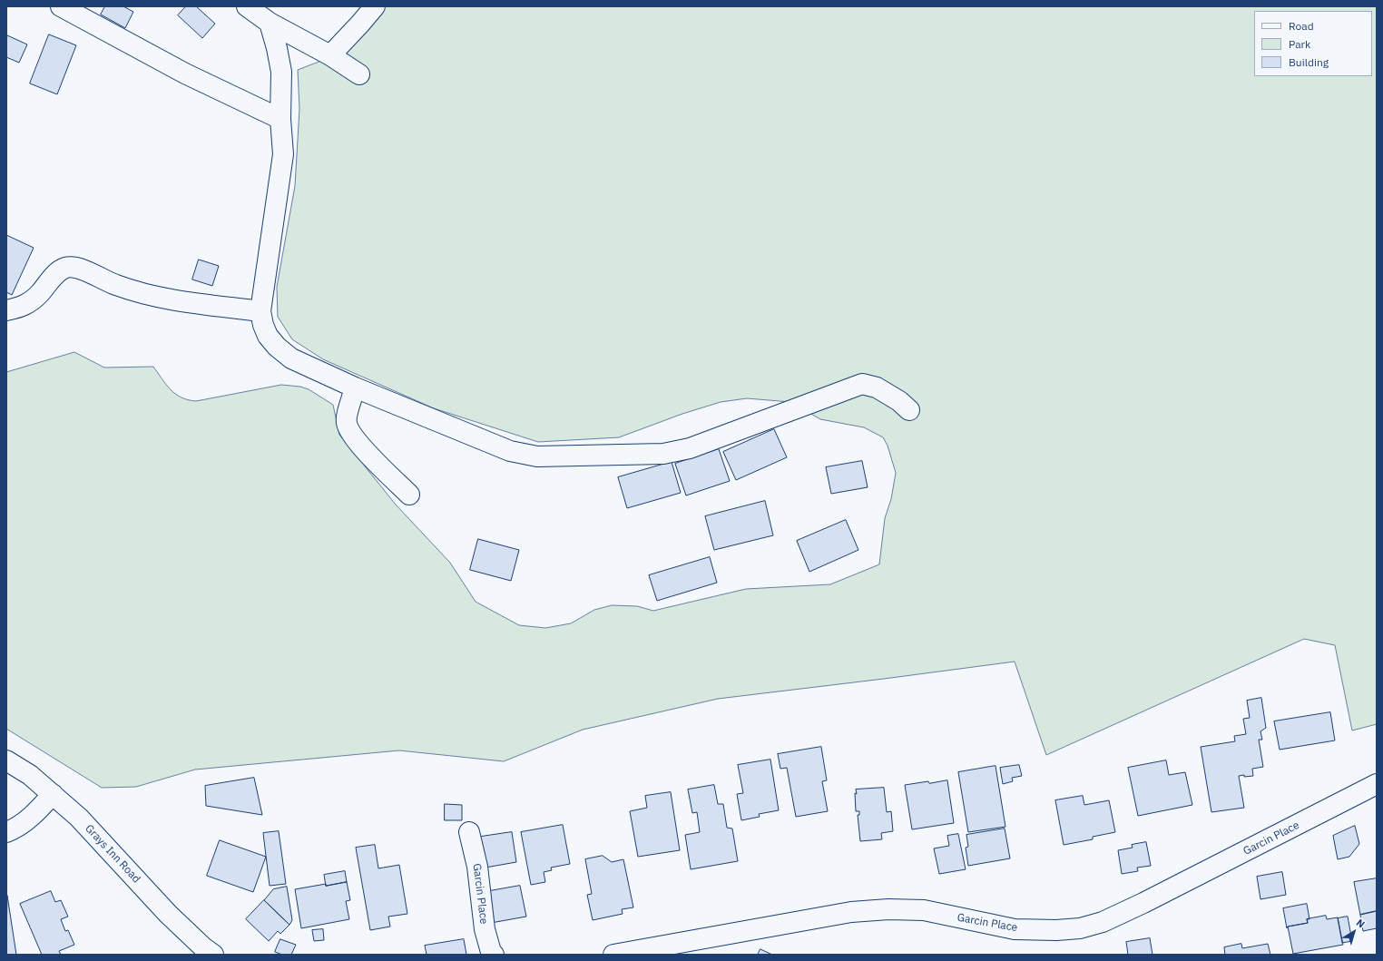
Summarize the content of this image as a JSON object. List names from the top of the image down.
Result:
{
  "streets": {
    "street": ["Garcin Place", "Grays Inn Road"]
  },
  "legend": ["Road", "Park", "Building"],
  "north": "top right"
}
